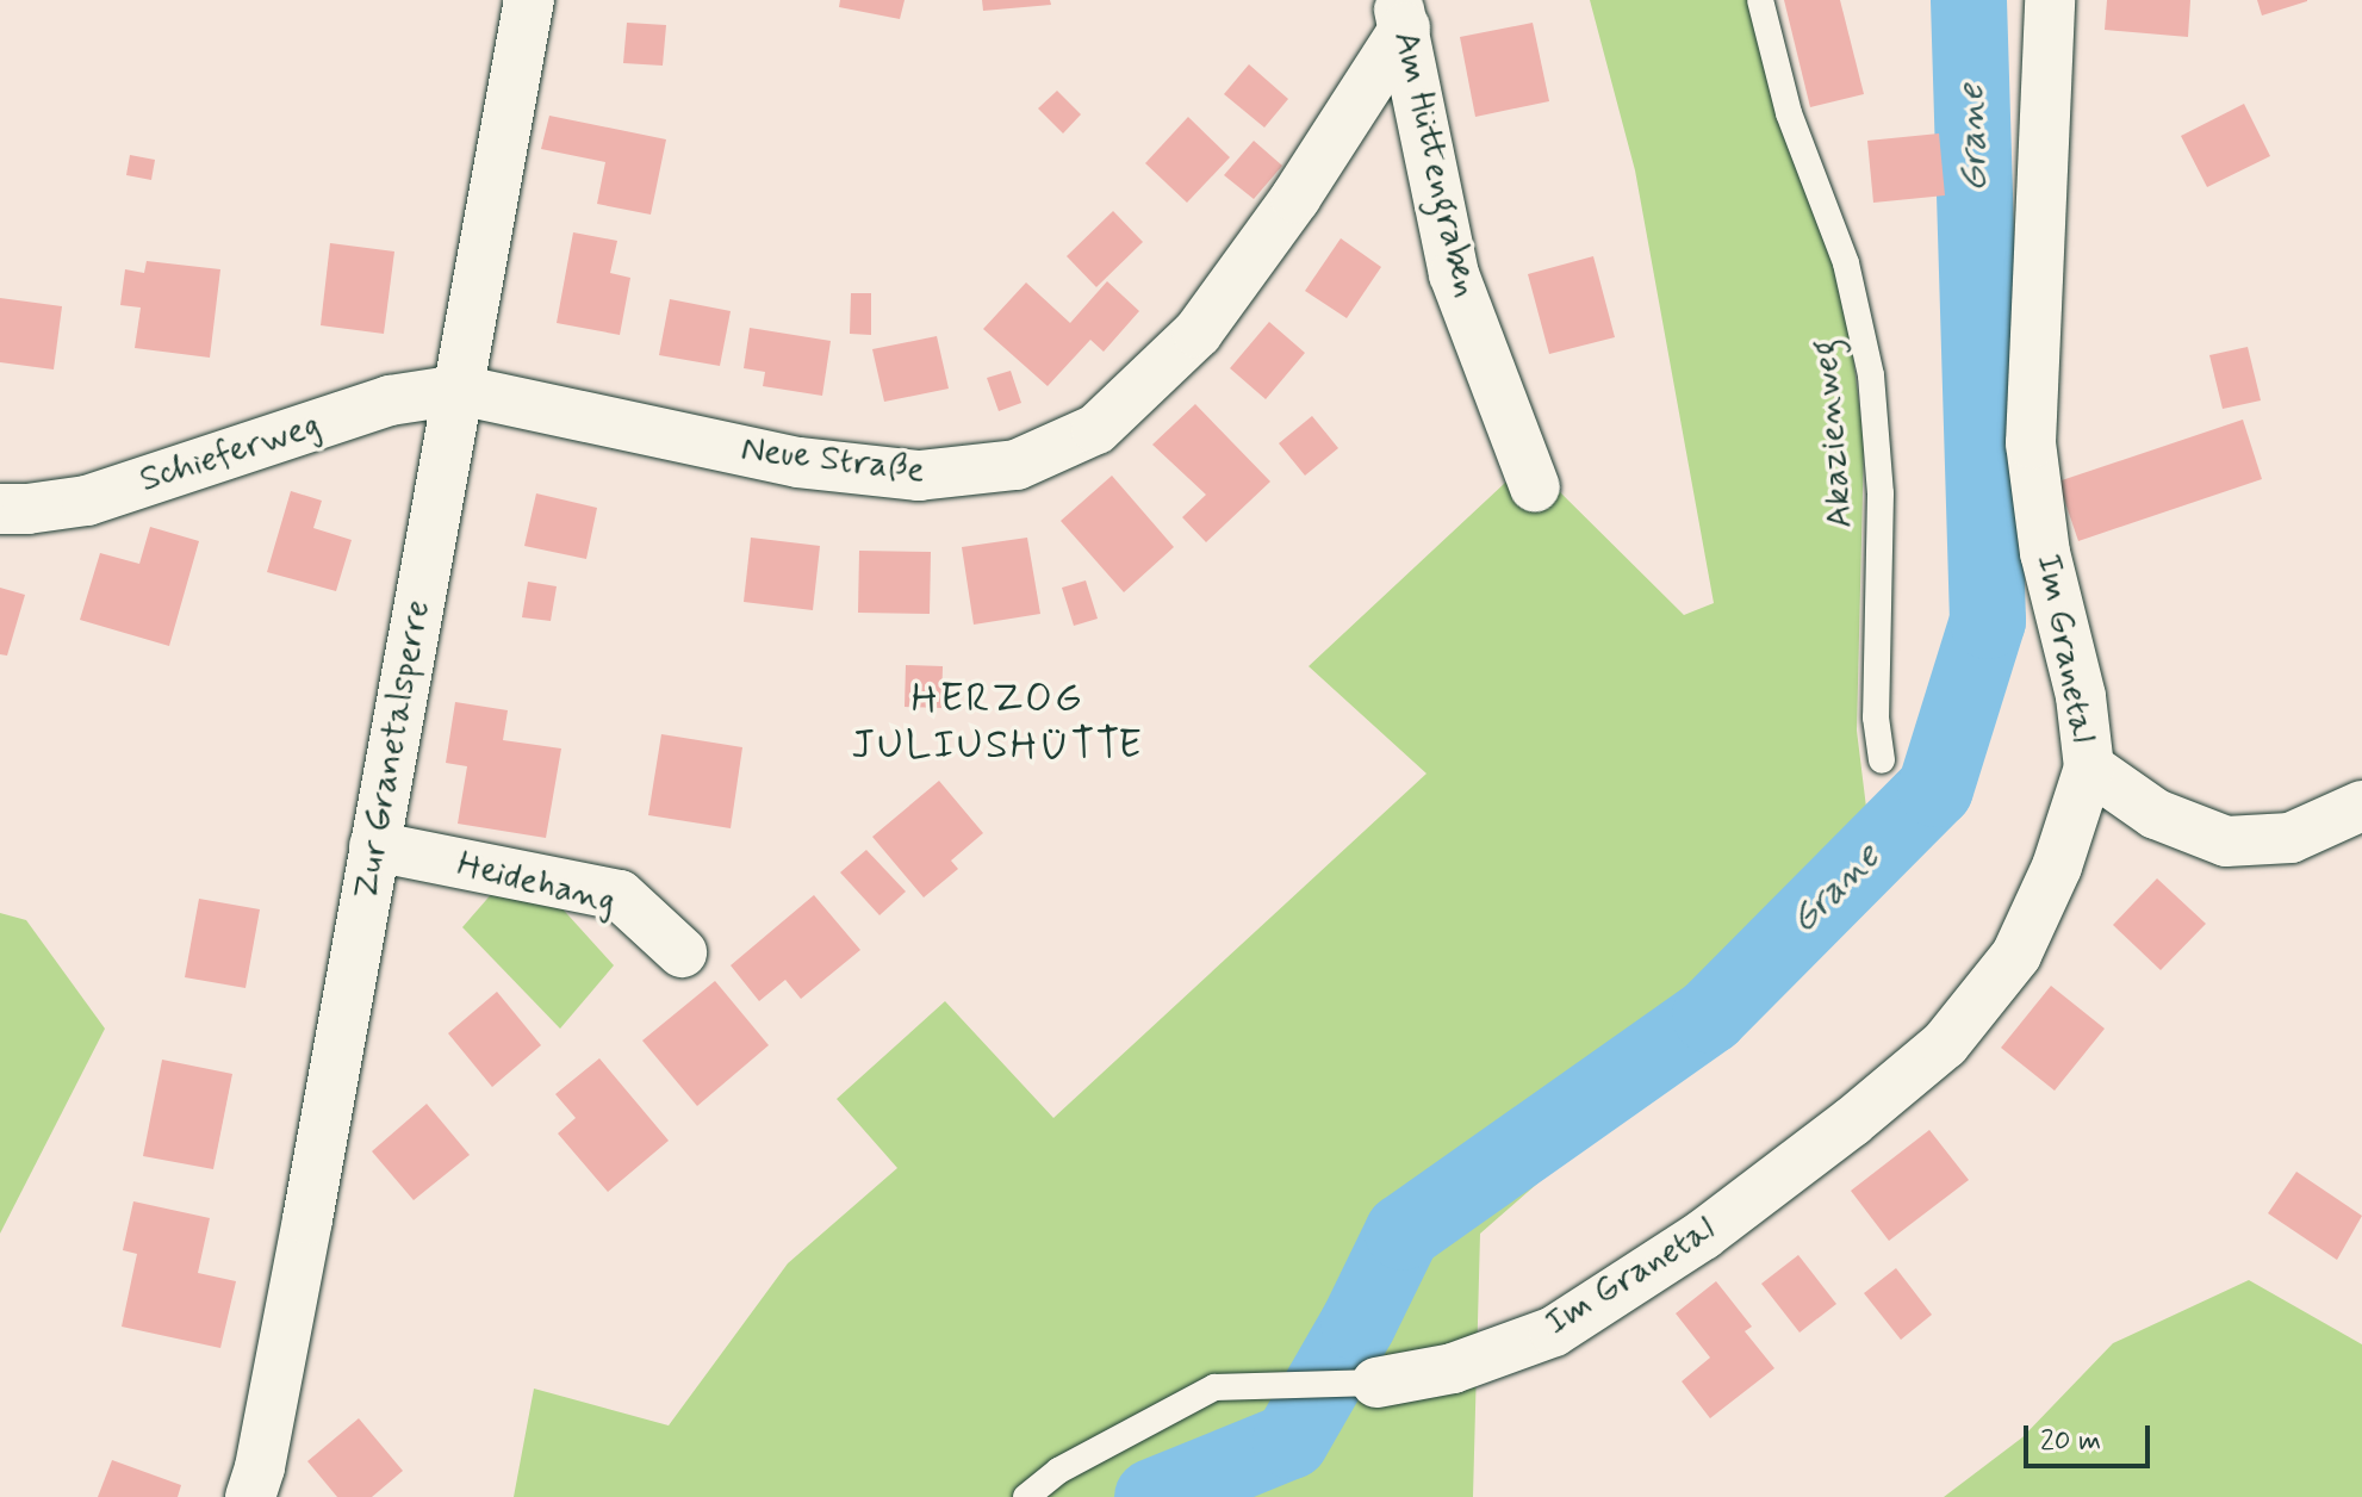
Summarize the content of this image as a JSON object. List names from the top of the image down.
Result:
{
  "streets": {
    "street": [
      "Am Hüttengraben",
      "Schieferweg",
      "Neue Straße",
      "Im Granetal",
      "Zur Granetalsperre",
      "Heidehang"
    ],
    "lane": ["Akazienweg"]
  },
  "crossings": [
    ["Am Hüttengraben", "Neue Straße"],
    ["Schieferweg", "Neue Straße"],
    ["Schieferweg", "Zur Granetalsperre"],
    ["Neue Straße", "Zur Granetalsperre"],
    ["Zur Granetalsperre", "Heidehang"]
  ],
  "districts": ["HERZOG JULIUSHÜTTE"],
  "water": ["Grane"],
  "scale_bar": "20 m"
}
